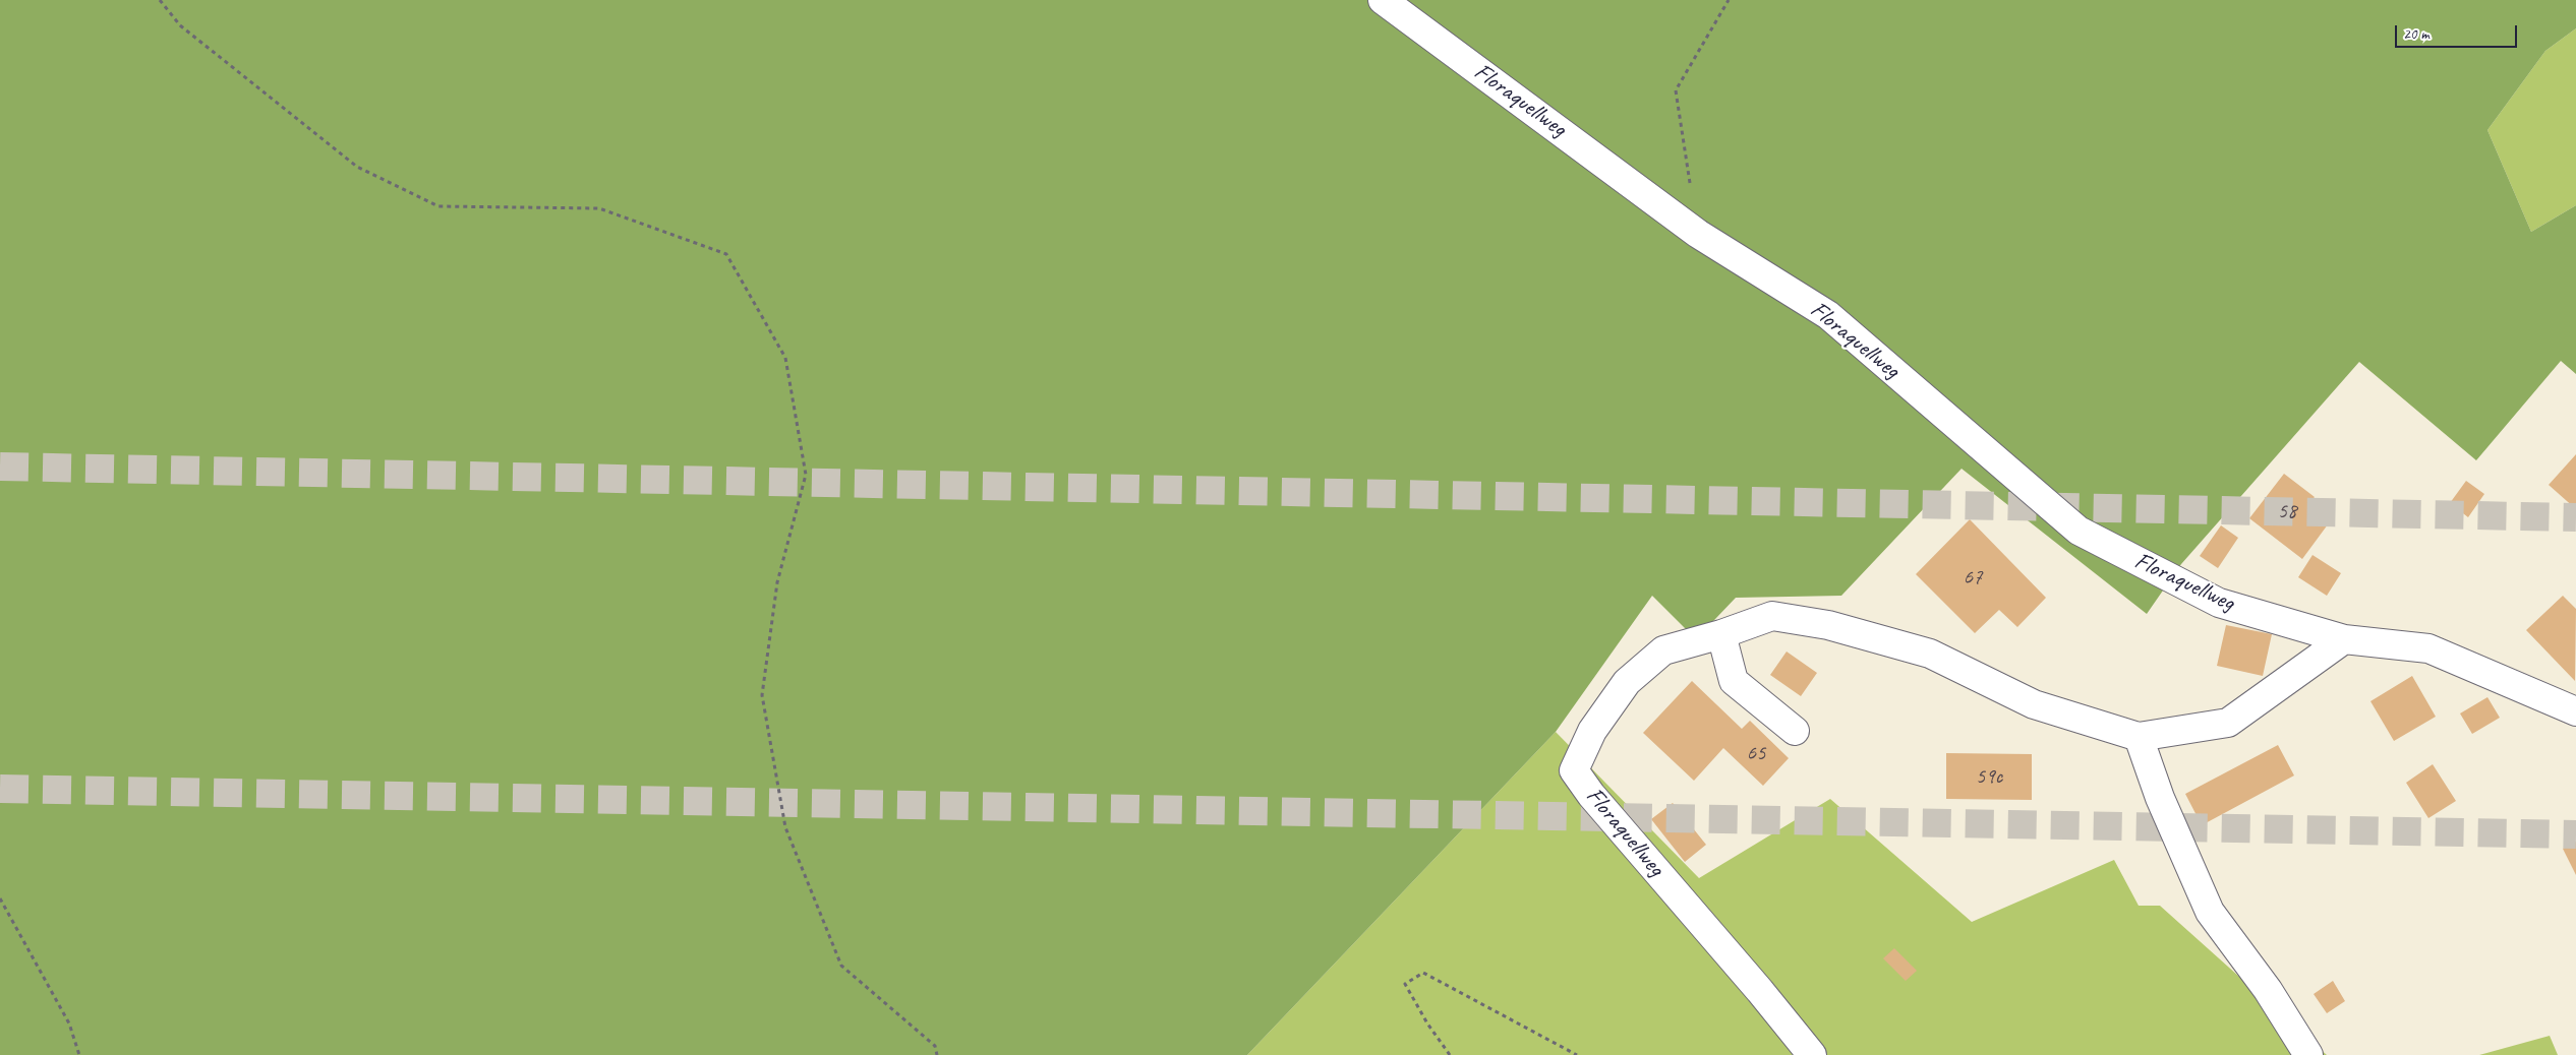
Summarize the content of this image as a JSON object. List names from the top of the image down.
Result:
{
  "streets": {
    "street": ["Floraquellweg"]
  },
  "house_numbers": [
    "58",
    "67",
    "65",
    "59c"
  ],
  "scale_bar": "20 m"
}
